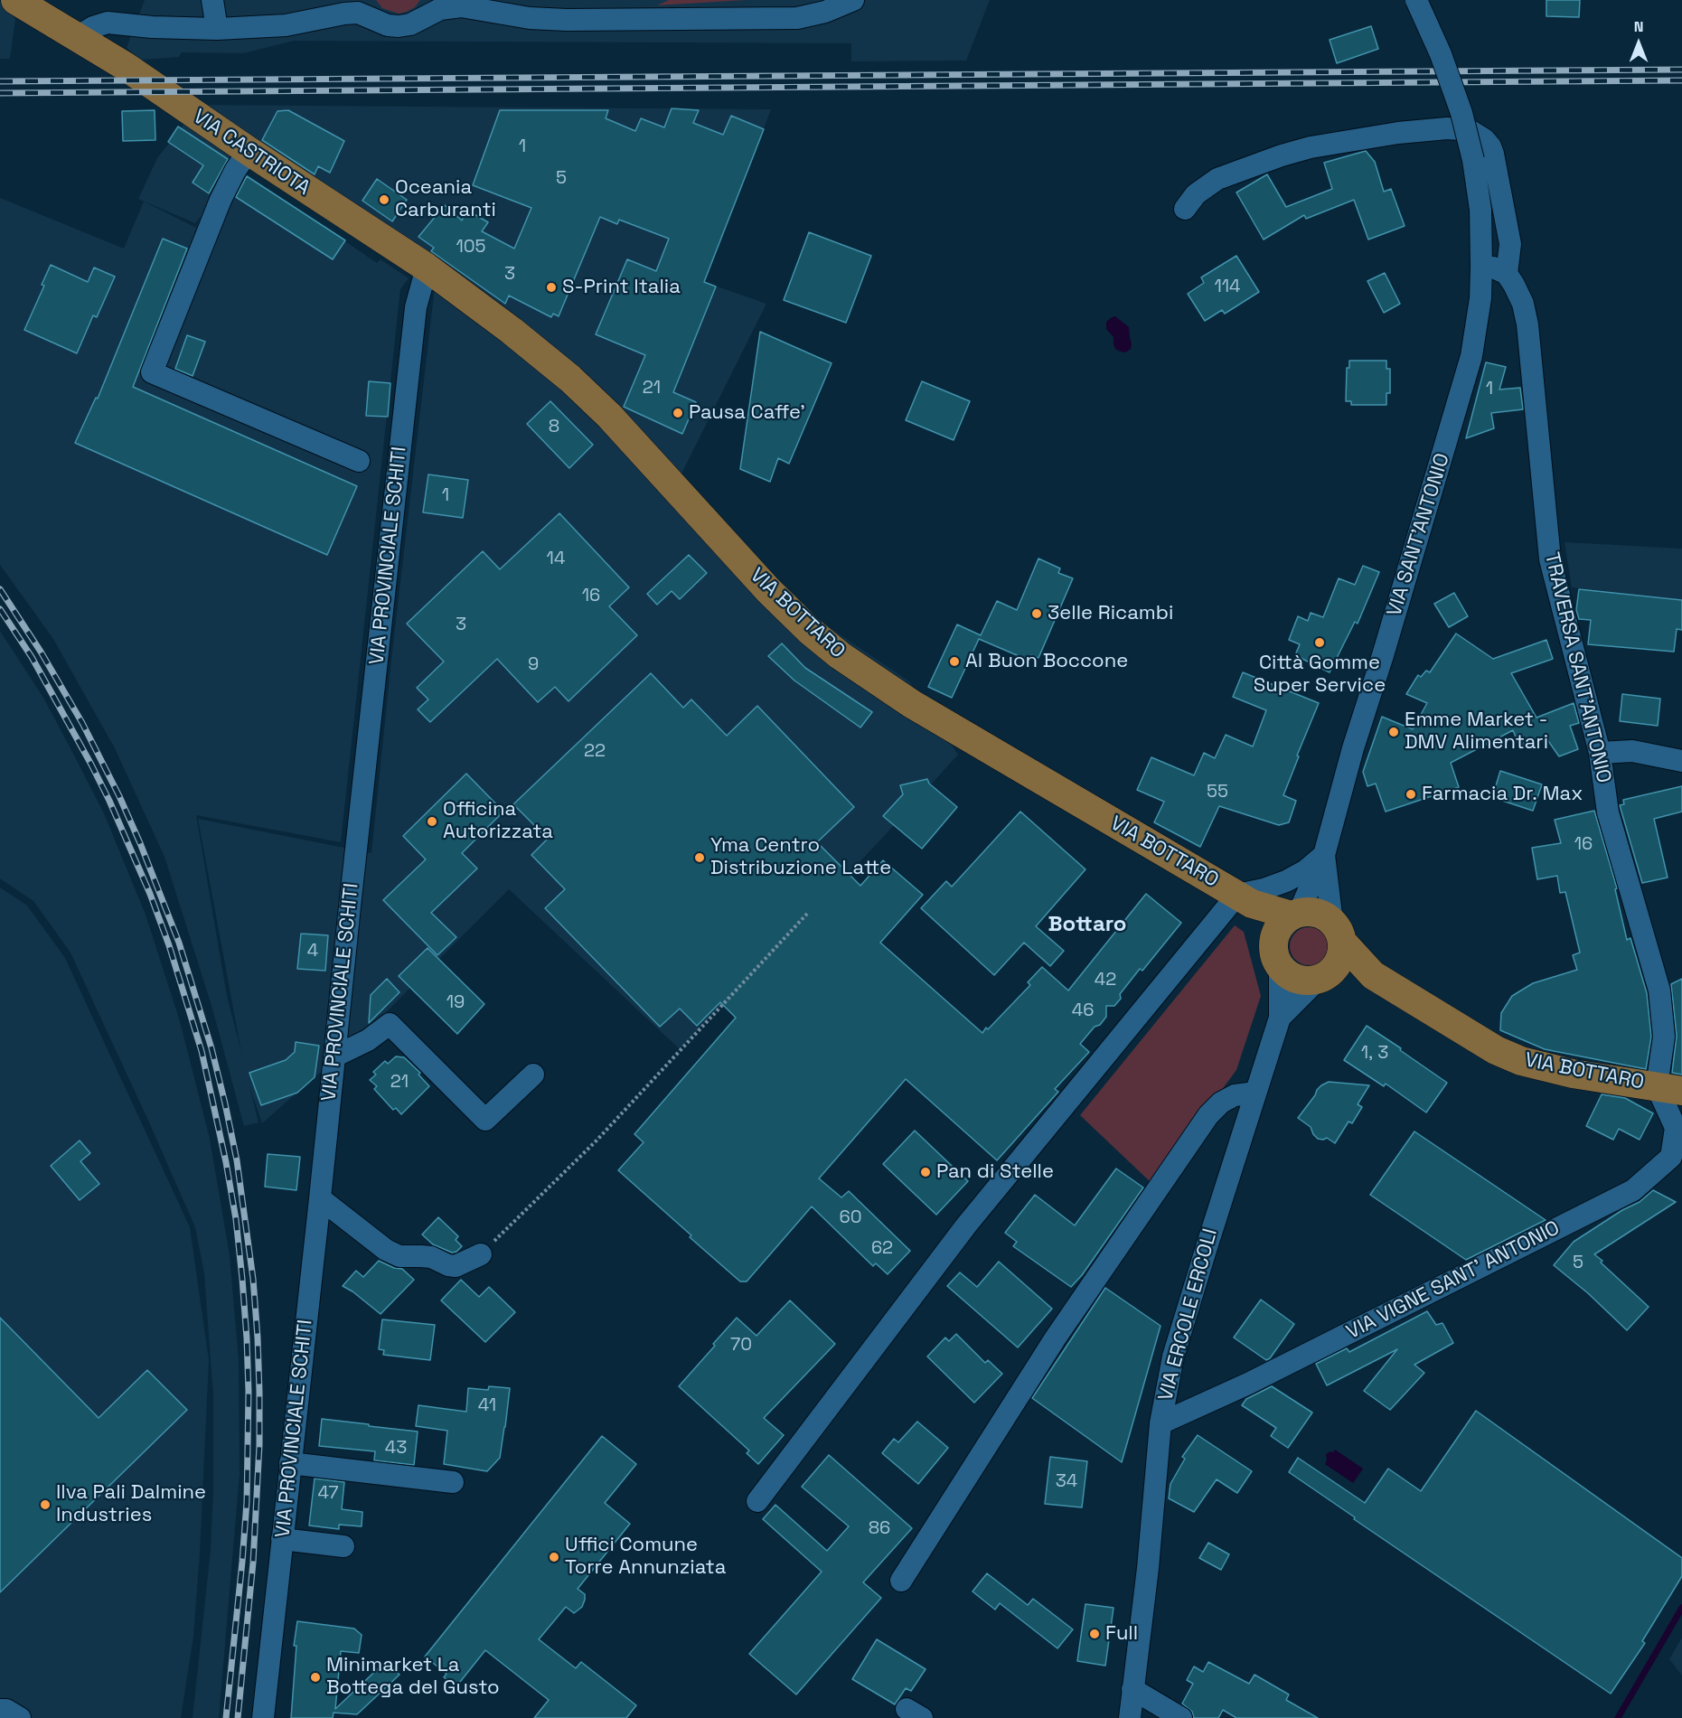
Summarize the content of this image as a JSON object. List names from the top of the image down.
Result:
{
  "streets": {
    "main road": ["VIA CASTRIOTA", "VIA BOTTARO"],
    "street": [
      "VIA SANT'ANTONIO",
      "VIA PROVINCIALE SCHITI",
      "TRAVERSA SANT'ANTONIO",
      "VIA VIGNE SANT' ANTONIO",
      "VIA ERCOLE ERCOLI"
    ]
  },
  "crossings": [
    ["VIA CASTRIOTA", "VIA PROVINCIALE SCHITI"],
    ["VIA CASTRIOTA", "VIA BOTTARO"],
    ["VIA SANT'ANTONIO", "VIA BOTTARO"],
    ["VIA SANT'ANTONIO", "VIA ERCOLE ERCOLI"],
    ["VIA PROVINCIALE SCHITI", "VIA BOTTARO"],
    ["VIA BOTTARO", "TRAVERSA SANT'ANTONIO"],
    ["VIA BOTTARO", "VIA VIGNE SANT' ANTONIO"],
    ["VIA BOTTARO", "VIA ERCOLE ERCOLI"],
    ["TRAVERSA SANT'ANTONIO", "VIA VIGNE SANT' ANTONIO"],
    ["VIA VIGNE SANT' ANTONIO", "VIA ERCOLE ERCOLI"]
  ],
  "districts": ["Bottaro"],
  "places": [
    "Oceania Carburanti",
    "S-Print Italia",
    "Pausa Caffe'",
    "3elle Ricambi",
    "Città Gomme Super Service",
    "Al Buon Boccone",
    "Emme Market - DMV Alimentari",
    "Farmacia Dr. Max",
    "Officina Autorizzata",
    "Yma Centro Distribuzione Latte",
    "Pan di Stelle",
    "Ilva Pali Dalmine Industries",
    "Uffici Comune Torre Annunziata",
    "Full",
    "Minimarket La Bottega del Gusto"
  ],
  "house_numbers": [
    "1",
    "5",
    "105",
    "3",
    "114",
    "21",
    "1",
    "8",
    "1",
    "14",
    "16",
    "3",
    "9",
    "22",
    "55",
    "16",
    "4",
    "42",
    "19",
    "46",
    "1, 3",
    "21",
    "60",
    "62",
    "5",
    "70",
    "41",
    "43",
    "34",
    "47",
    "86"
  ],
  "north": "top"
}
